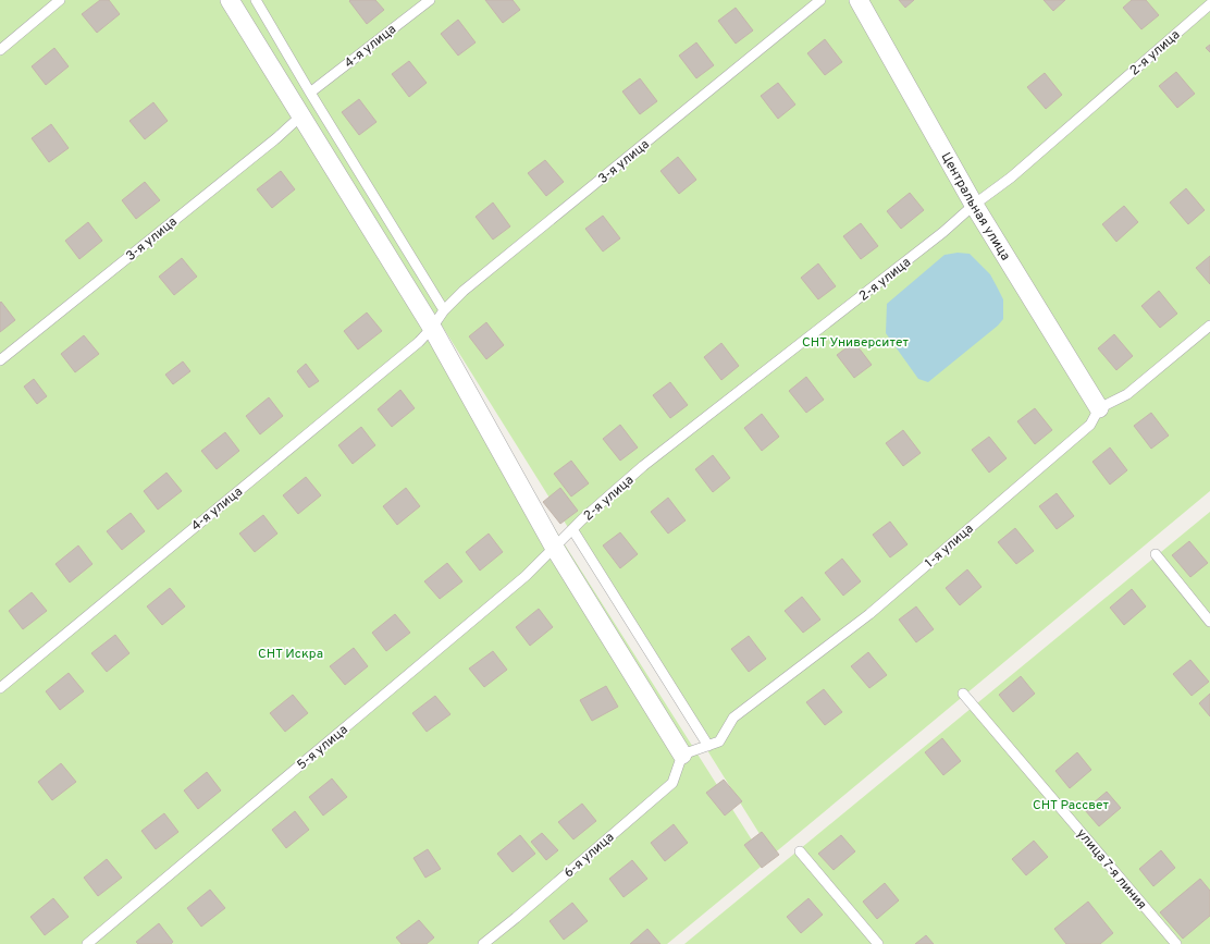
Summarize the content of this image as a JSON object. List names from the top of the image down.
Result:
{
  "streets": {
    "street": ["Центральная улица"],
    "lane": [
      "4-я улица",
      "2-я улица",
      "3-я улица",
      "1-я улица",
      "5-я улица",
      "6-я улица",
      "улица 7-я линия"
    ]
  },
  "crossings": [
    ["4-я улица", "3-я улица"],
    ["2-я улица", "Центральная улица"],
    ["2-я улица", "5-я улица"],
    ["Центральная улица", "1-я улица"],
    ["1-я улица", "6-я улица"]
  ],
  "parks": ["СНТ Университет", "СНТ Искра", "СНТ Рассвет"]
}
